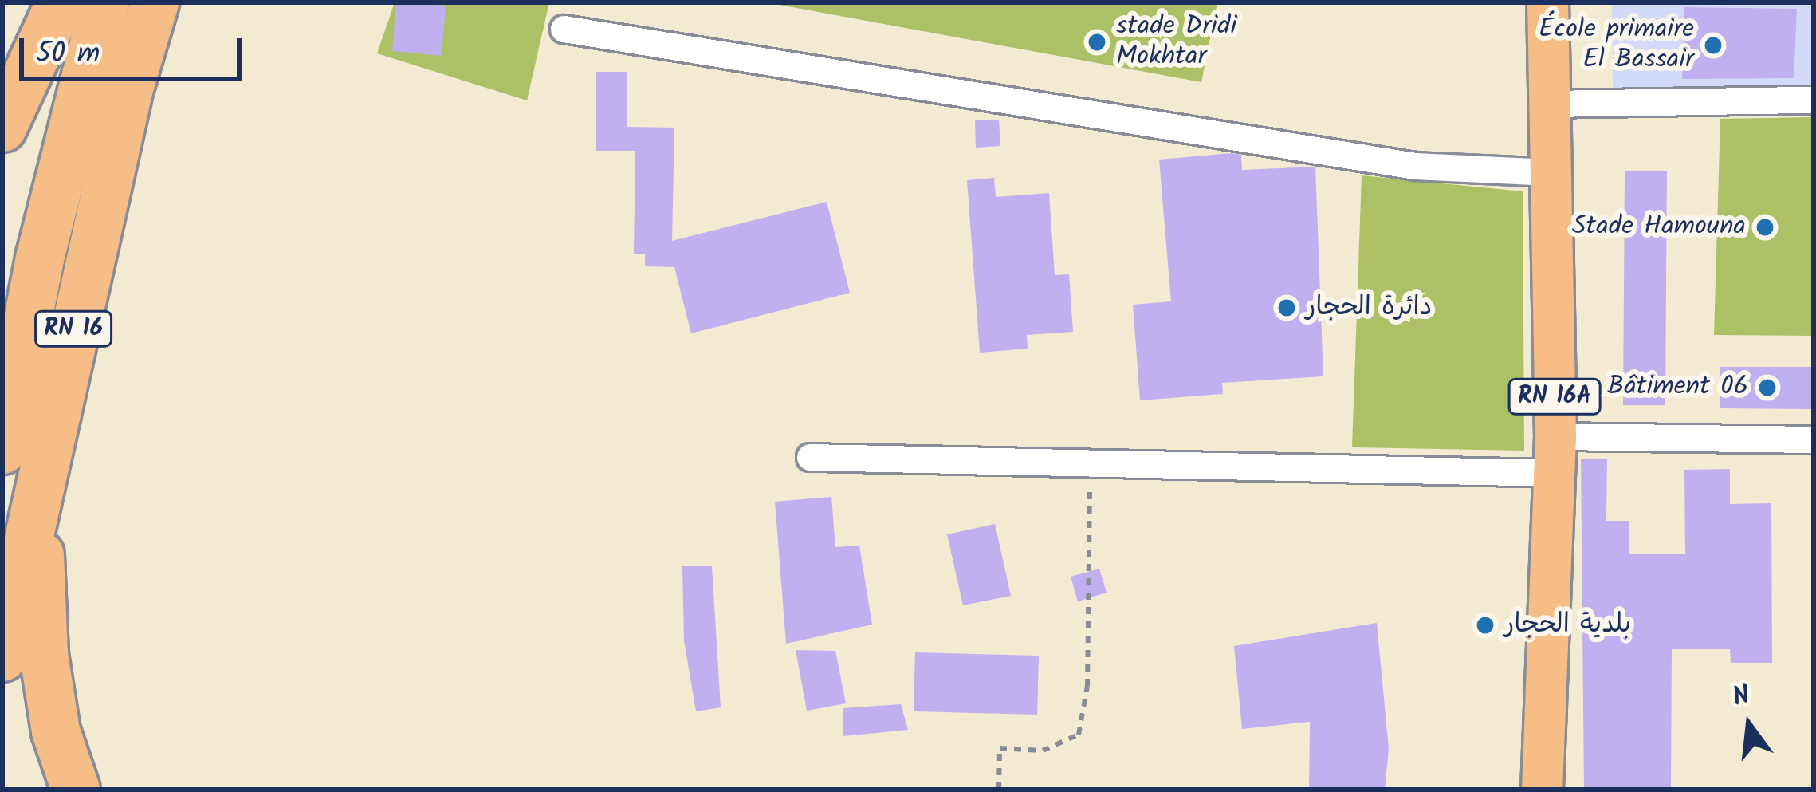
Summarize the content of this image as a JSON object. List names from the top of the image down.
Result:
{
  "streets": {
    "highway": ["RN 16"],
    "main road": ["RN 16A"]
  },
  "places": [
    "stade Dridi Mokhtar",
    "École primaire El Bassair",
    "Stade Hamouna",
    "دائرة الحجار",
    "Bâtiment 06",
    "بلدية الحجار"
  ],
  "scale_bar": "50 m",
  "north": "top"
}
